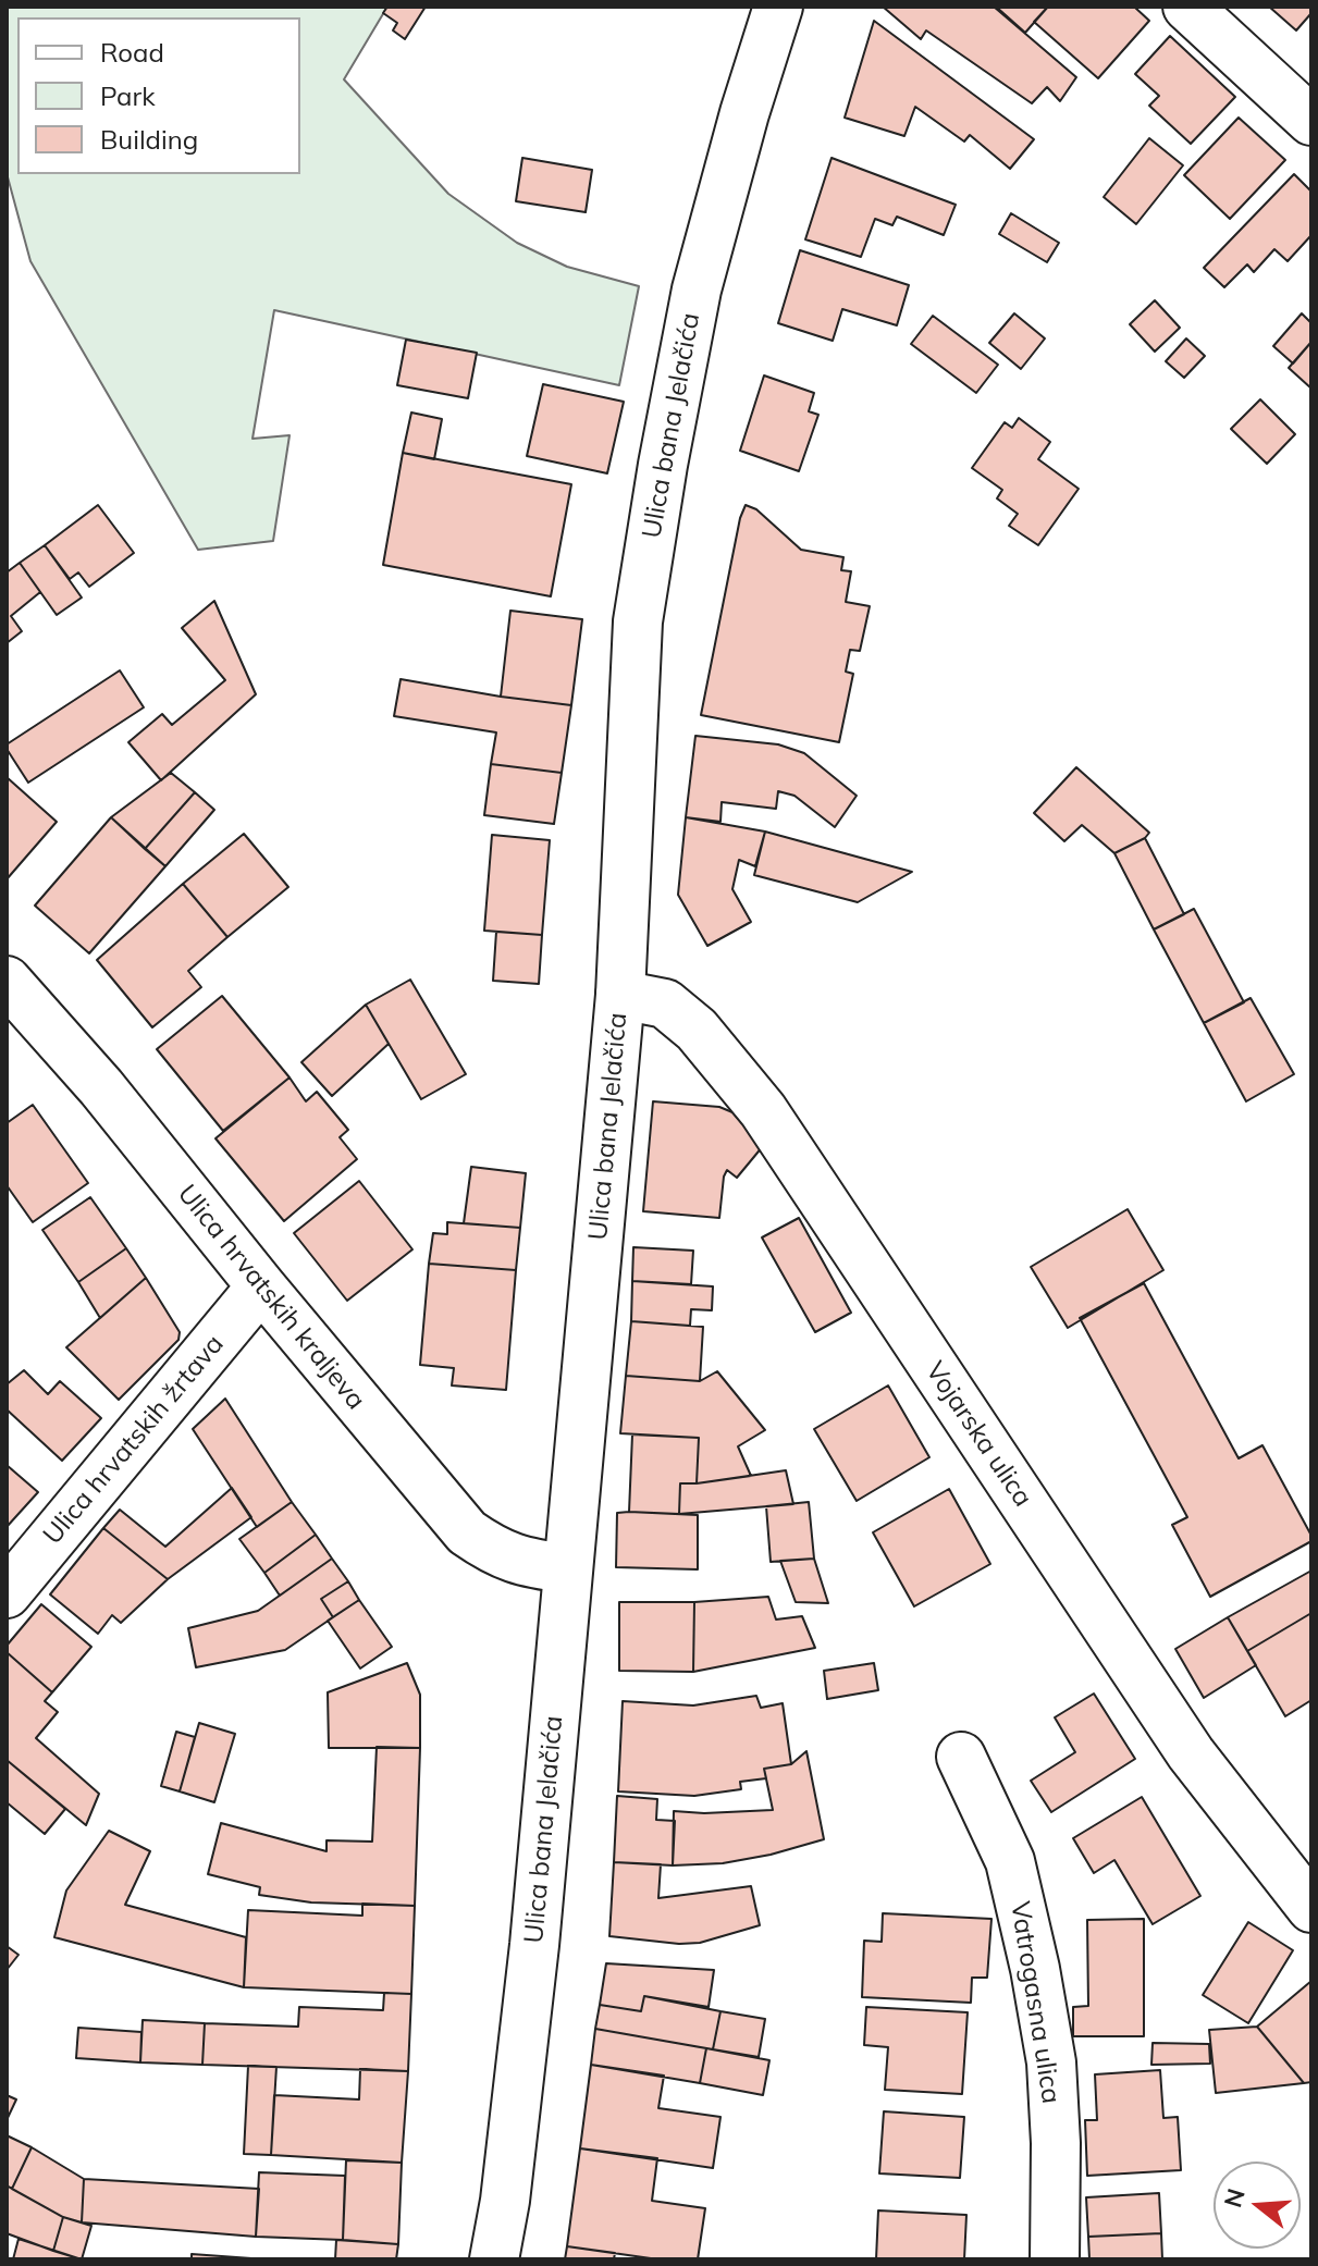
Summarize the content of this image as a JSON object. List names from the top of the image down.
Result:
{
  "streets": {
    "street": [
      "Ulica bana Jelačića",
      "Ulica hrvatskih kraljeva",
      "Vojarska ulica",
      "Ulica hrvatskih žrtava",
      "Vatrogasna ulica"
    ]
  },
  "crossings": [
    ["Ulica bana Jelačića", "Ulica hrvatskih kraljeva"],
    ["Ulica bana Jelačića", "Vojarska ulica"],
    ["Ulica hrvatskih kraljeva", "Ulica hrvatskih žrtava"]
  ],
  "legend": ["Road", "Park", "Building"],
  "north": "left"
}
